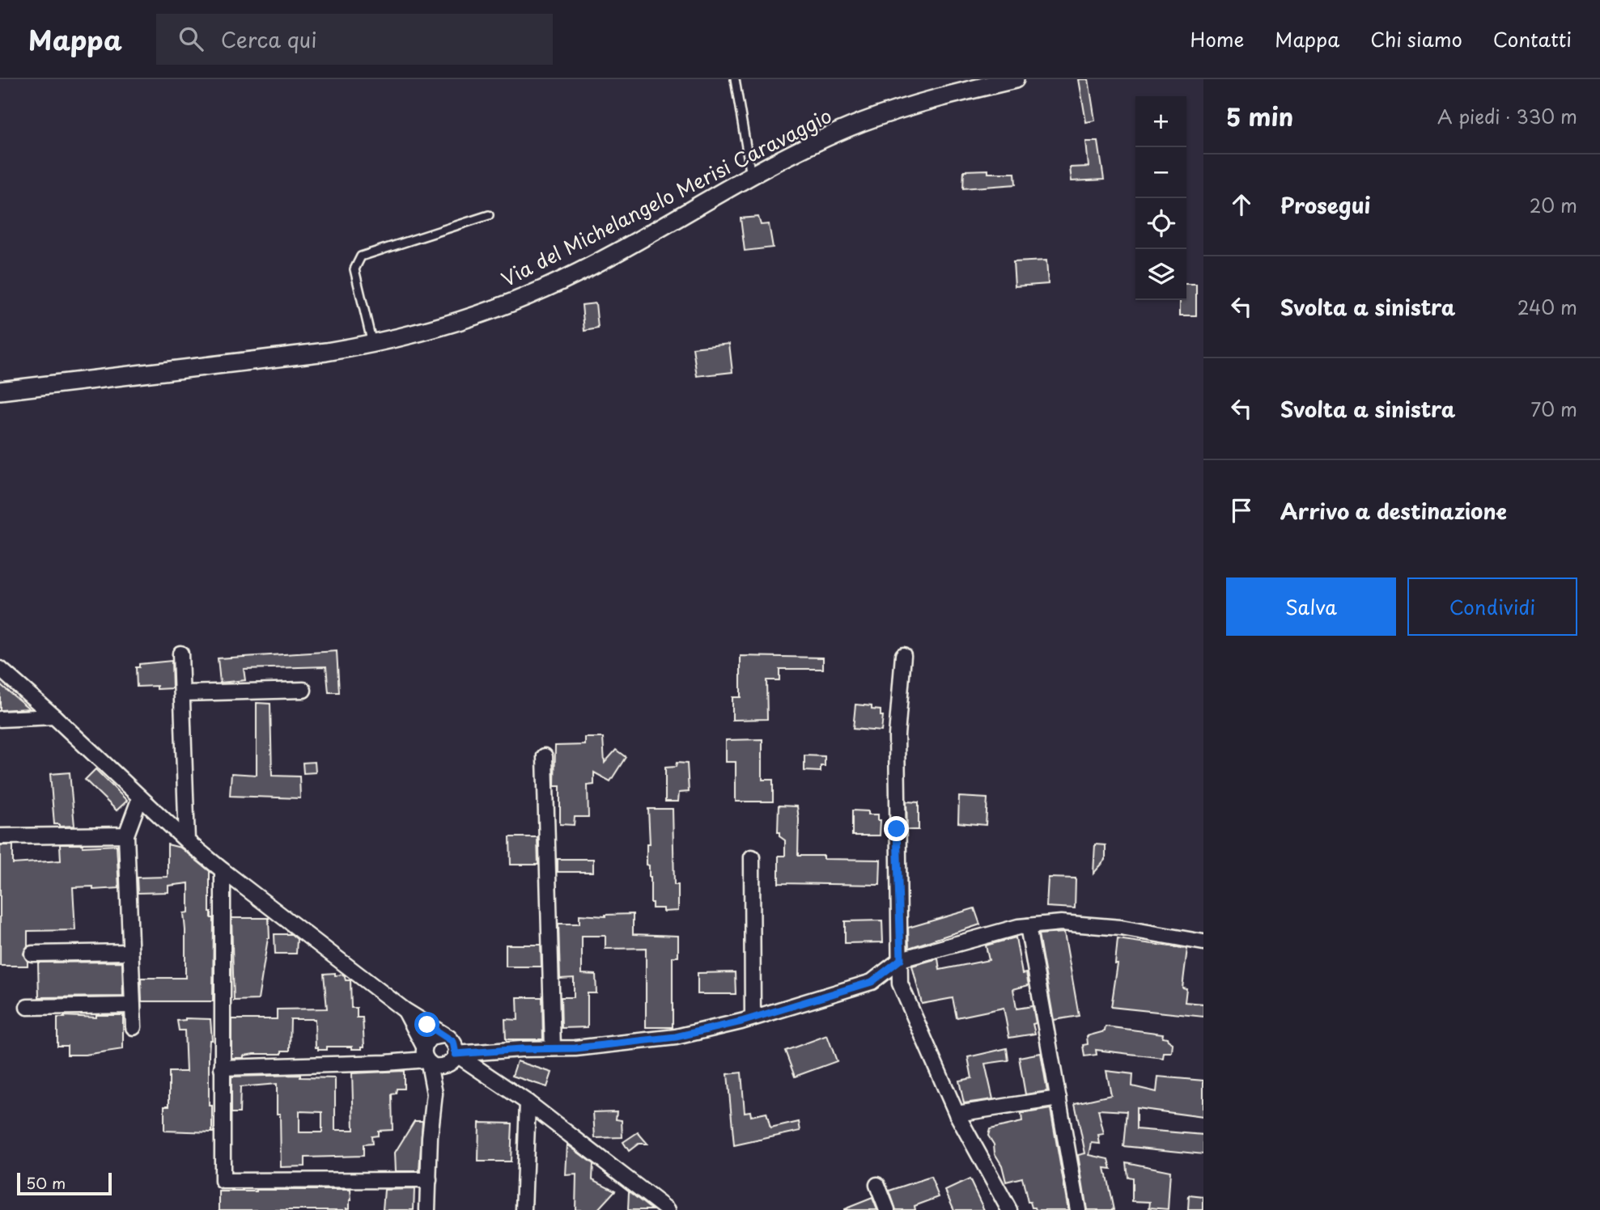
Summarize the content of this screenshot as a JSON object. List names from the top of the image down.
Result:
{
  "streets": {
    "street": ["Via del Michelangelo Merisi Caravaggio"]
  },
  "scale_bar": "50 m",
  "page": {
    "header": "Mappa",
    "search": "Cerca qui",
    "nav": [
      "Home",
      "Mappa",
      "Chi siamo",
      "Contatti"
    ],
    "heading": ["5 min", "A piedi · 330 m"],
    "map_buttons": ["+", "−"],
    "list": [
      ["Prosegui", "20 m"],
      ["Svolta a sinistra", "240 m"],
      ["Svolta a sinistra", "70 m"],
      "Arrivo a destinazione"
    ],
    "buttons": ["Salva", "Condividi"],
    "scale": "50 m"
  }
}
